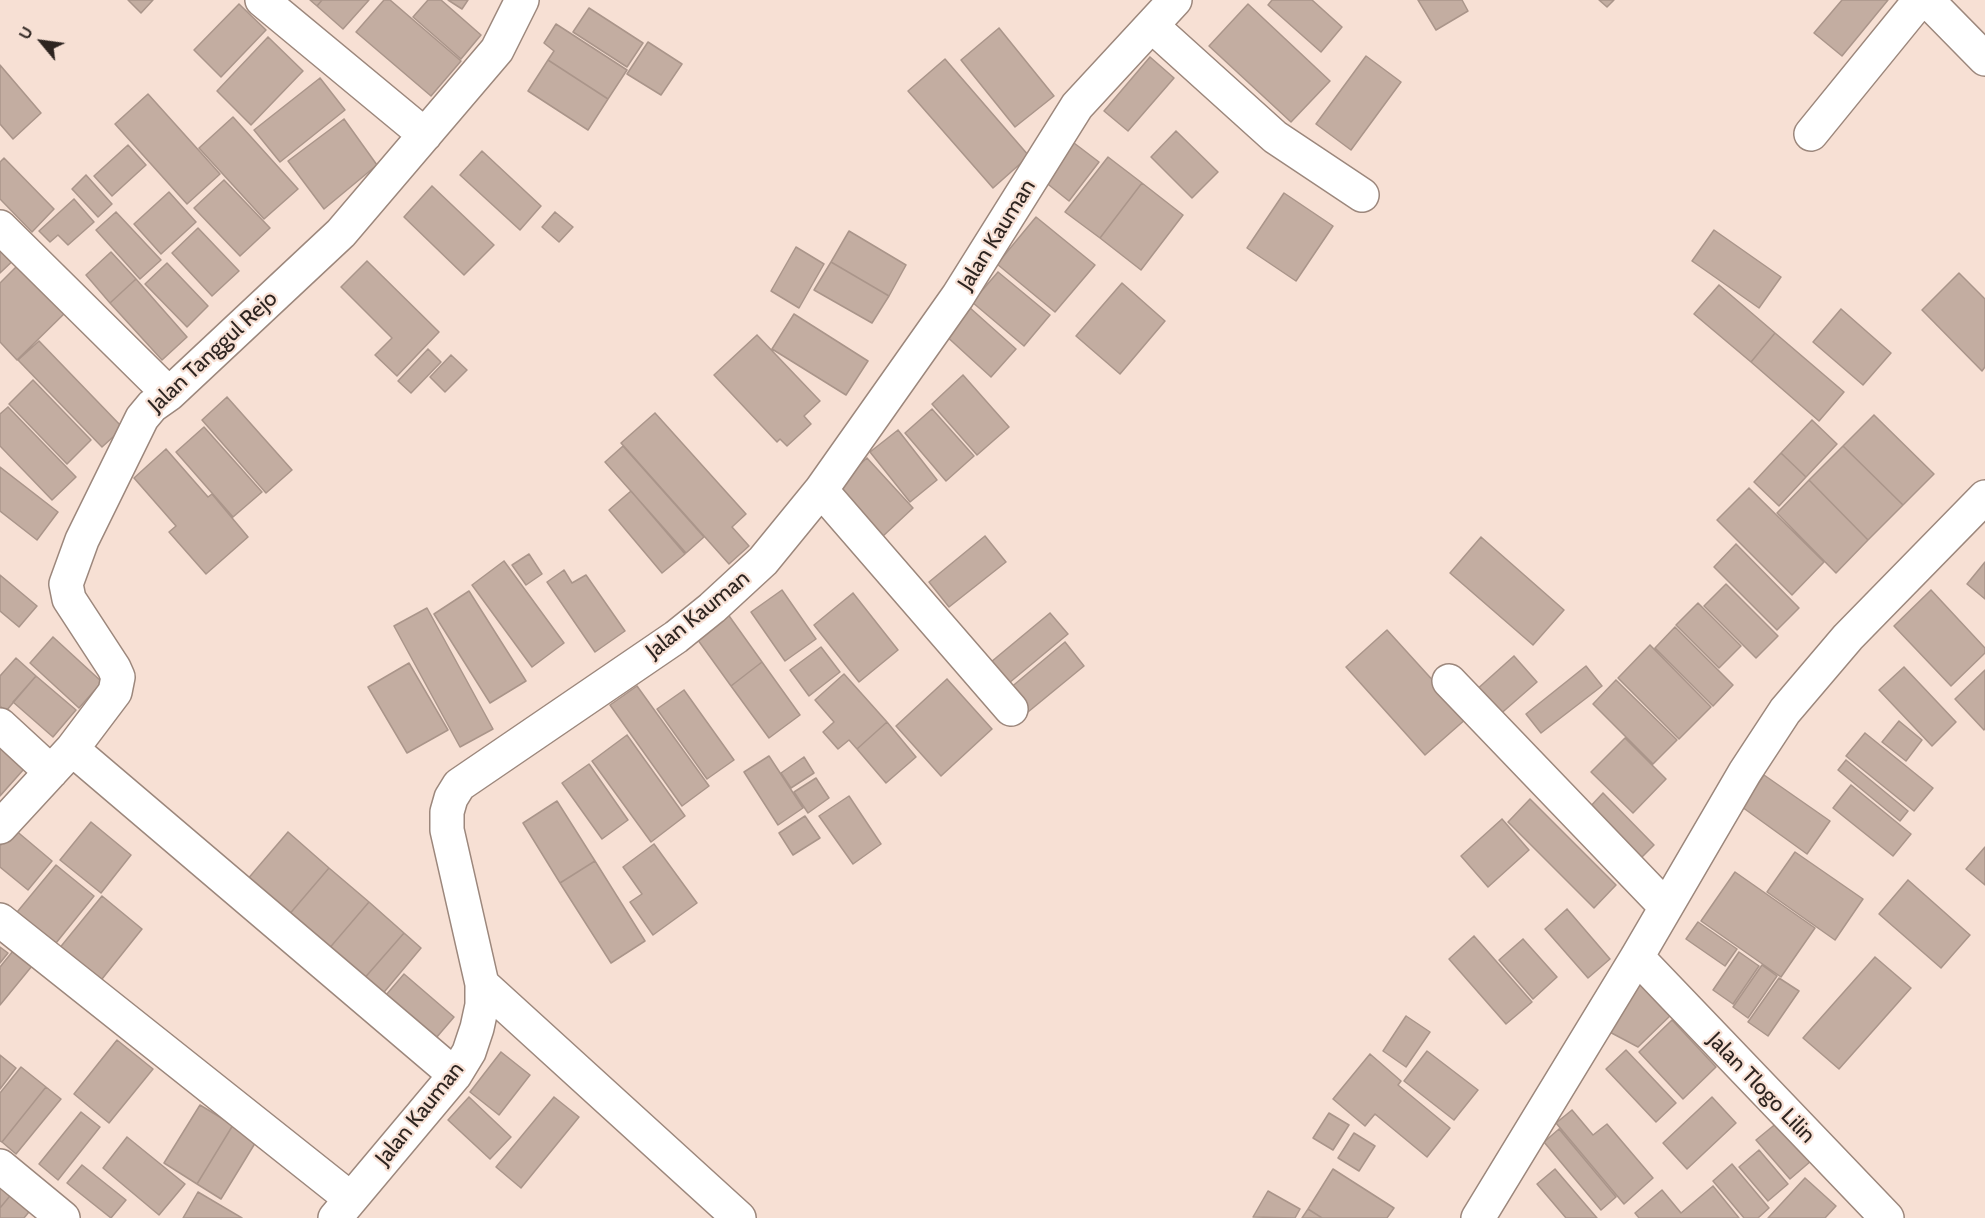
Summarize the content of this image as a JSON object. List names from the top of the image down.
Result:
{
  "streets": {
    "street": ["Jalan Kauman", "Jalan Tanggul Rejo", "Jalan Tlogo Lilin"]
  },
  "north": "top left"
}
